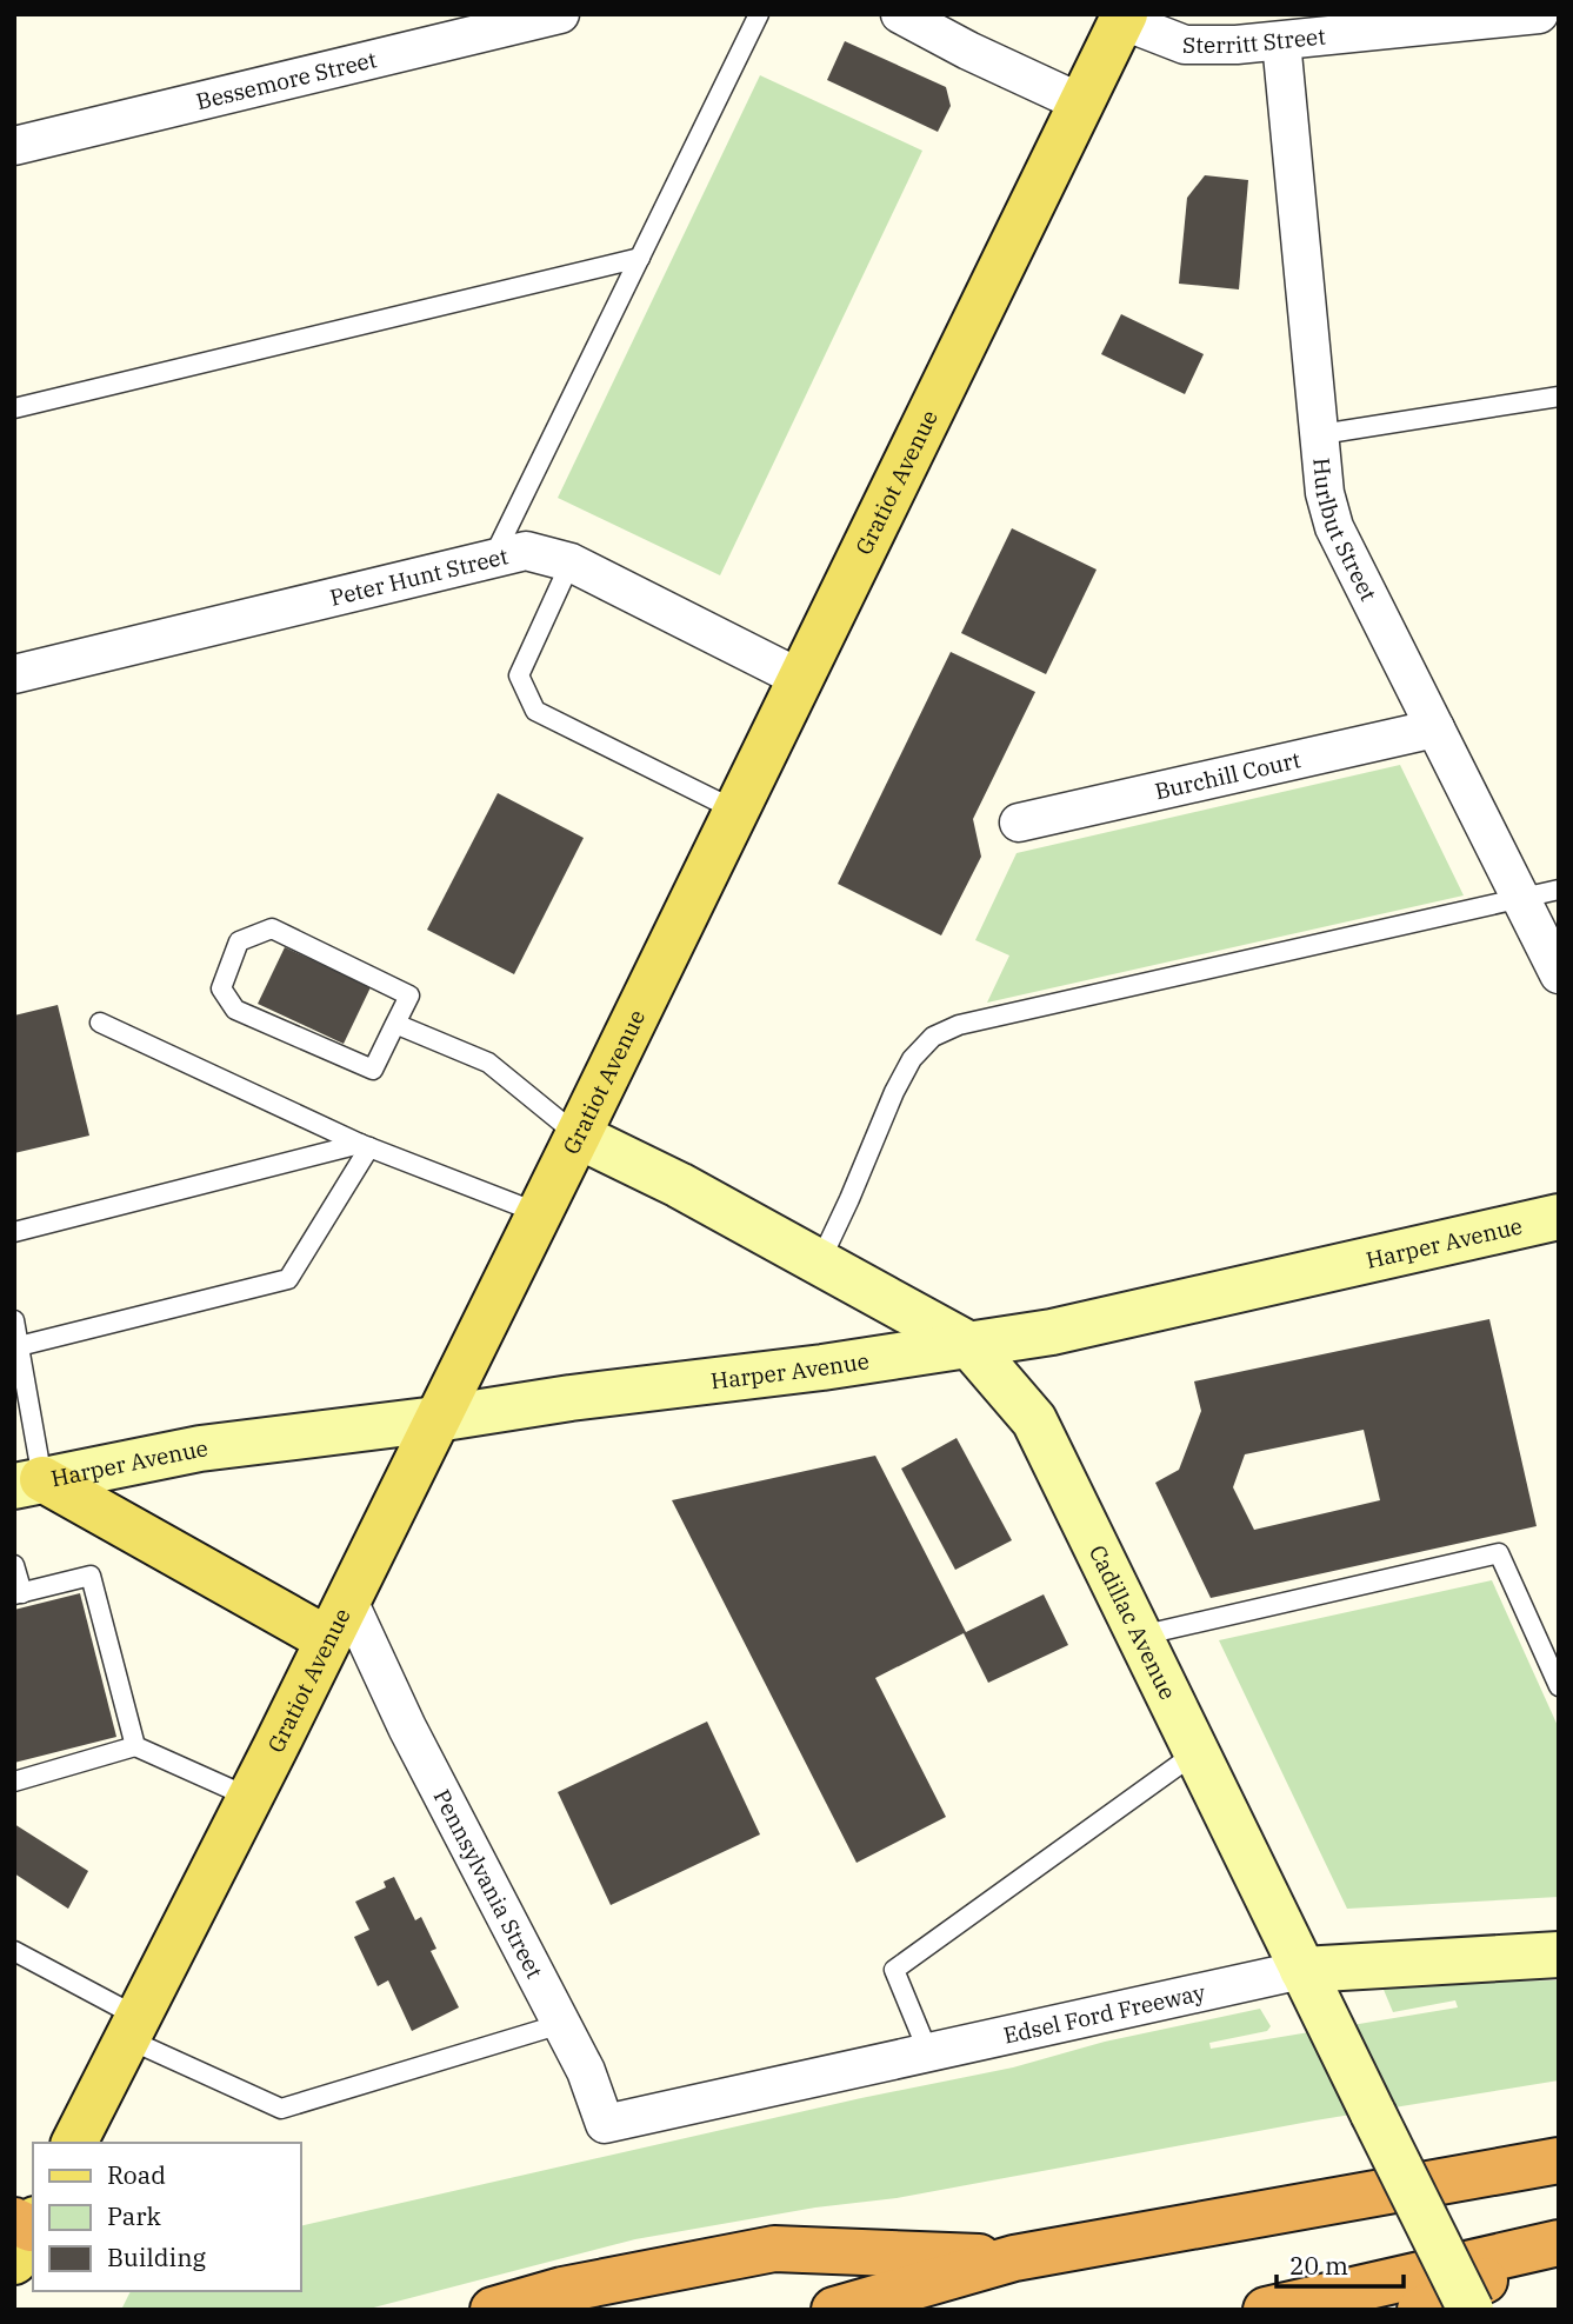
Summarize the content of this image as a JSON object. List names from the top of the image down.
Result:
{
  "streets": {
    "main road": [
      "Gratiot Avenue",
      "Harper Avenue",
      "Cadillac Avenue",
      "Edsel Ford Freeway"
    ],
    "street": [
      "Sterritt Street",
      "Bessemore Street",
      "Hurlbut Street",
      "Peter Hunt Street",
      "Burchill Court",
      "Pennsylvania Street"
    ]
  },
  "crossings": [
    ["Sterritt Street", "Gratiot Avenue"],
    ["Sterritt Street", "Hurlbut Street"],
    ["Gratiot Avenue", "Peter Hunt Street"],
    ["Gratiot Avenue", "Harper Avenue"],
    ["Gratiot Avenue", "Cadillac Avenue"],
    ["Gratiot Avenue", "Pennsylvania Street"],
    ["Hurlbut Street", "Burchill Court"],
    ["Harper Avenue", "Cadillac Avenue"],
    ["Cadillac Avenue", "Edsel Ford Freeway"],
    ["Pennsylvania Street", "Edsel Ford Freeway"]
  ],
  "legend": ["Road", "Park", "Building"],
  "scale_bar": "20 m"
}
